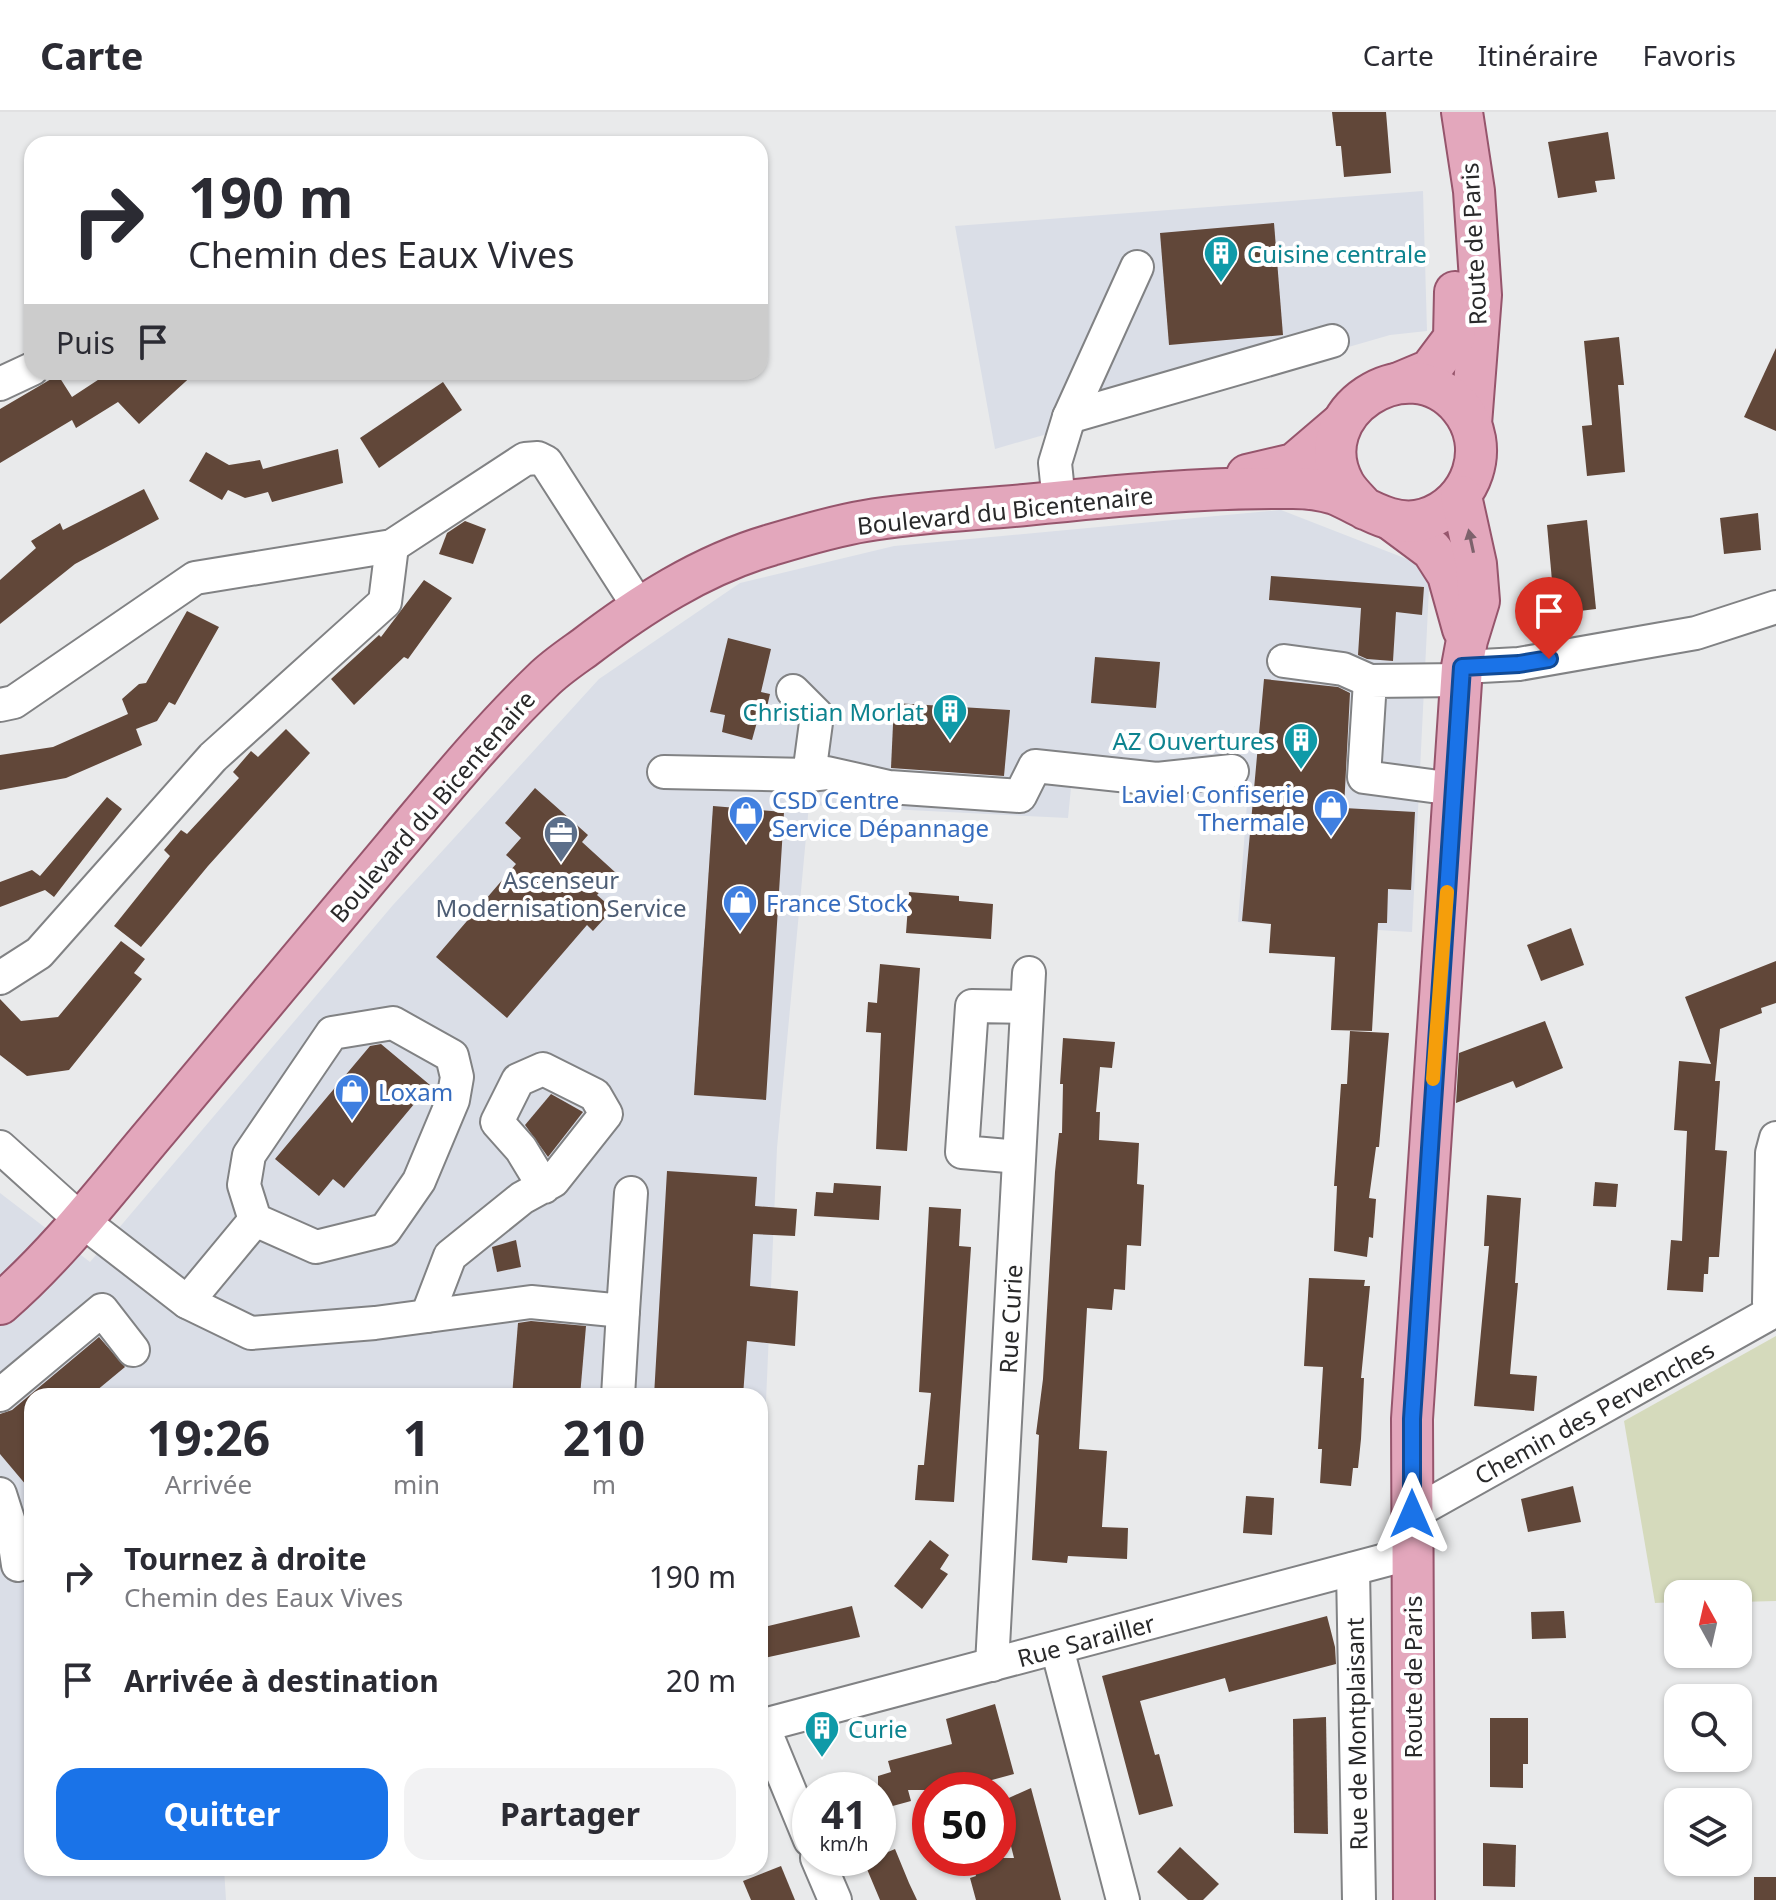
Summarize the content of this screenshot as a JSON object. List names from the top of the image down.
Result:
{
  "streets": {
    "main road": ["Route de Paris", "Boulevard du Bicentenaire"],
    "street": [
      "Rue Curie",
      "Chemin des Pervenches",
      "Rue Sarailler",
      "Rue de Montplaisant"
    ]
  },
  "crossings": [
    ["Route de Paris", "Boulevard du Bicentenaire"],
    ["Route de Paris", "Chemin des Pervenches"],
    ["Route de Paris", "Rue Sarailler"],
    ["Rue Curie", "Rue Sarailler"],
    ["Rue Sarailler", "Rue de Montplaisant"]
  ],
  "places": {
    "building": [
      "Cuisine centrale",
      "Christian Morlat",
      "AZ Ouvertures",
      "Curie"
    ],
    "shop": [
      "Laviel Confiserie Thermale",
      "CSD Centre Service Dépannage",
      "France Stock",
      "Loxam"
    ],
    "office": ["Ascenseur Modernisation Service"]
  },
  "north": "top",
  "page": {
    "header": "Carte",
    "nav": ["Carte", "Itinéraire", "Favoris"],
    "turn": ["190 m", "Chemin des Eaux Vives"],
    "then": "Puis",
    "eta": [
      "19:26",
      "Arrivée",
      "1",
      "min",
      "210",
      "m"
    ],
    "list": [
      {
        "name": "Tournez à droite",
        "note": "Chemin des Eaux Vives",
        "value": "190 m"
      },
      {
        "name": "Arrivée à destination",
        "value": "20 m"
      }
    ],
    "buttons": ["Quitter", "Partager"],
    "speed": "41 km/h",
    "limit": "50"
  }
}
